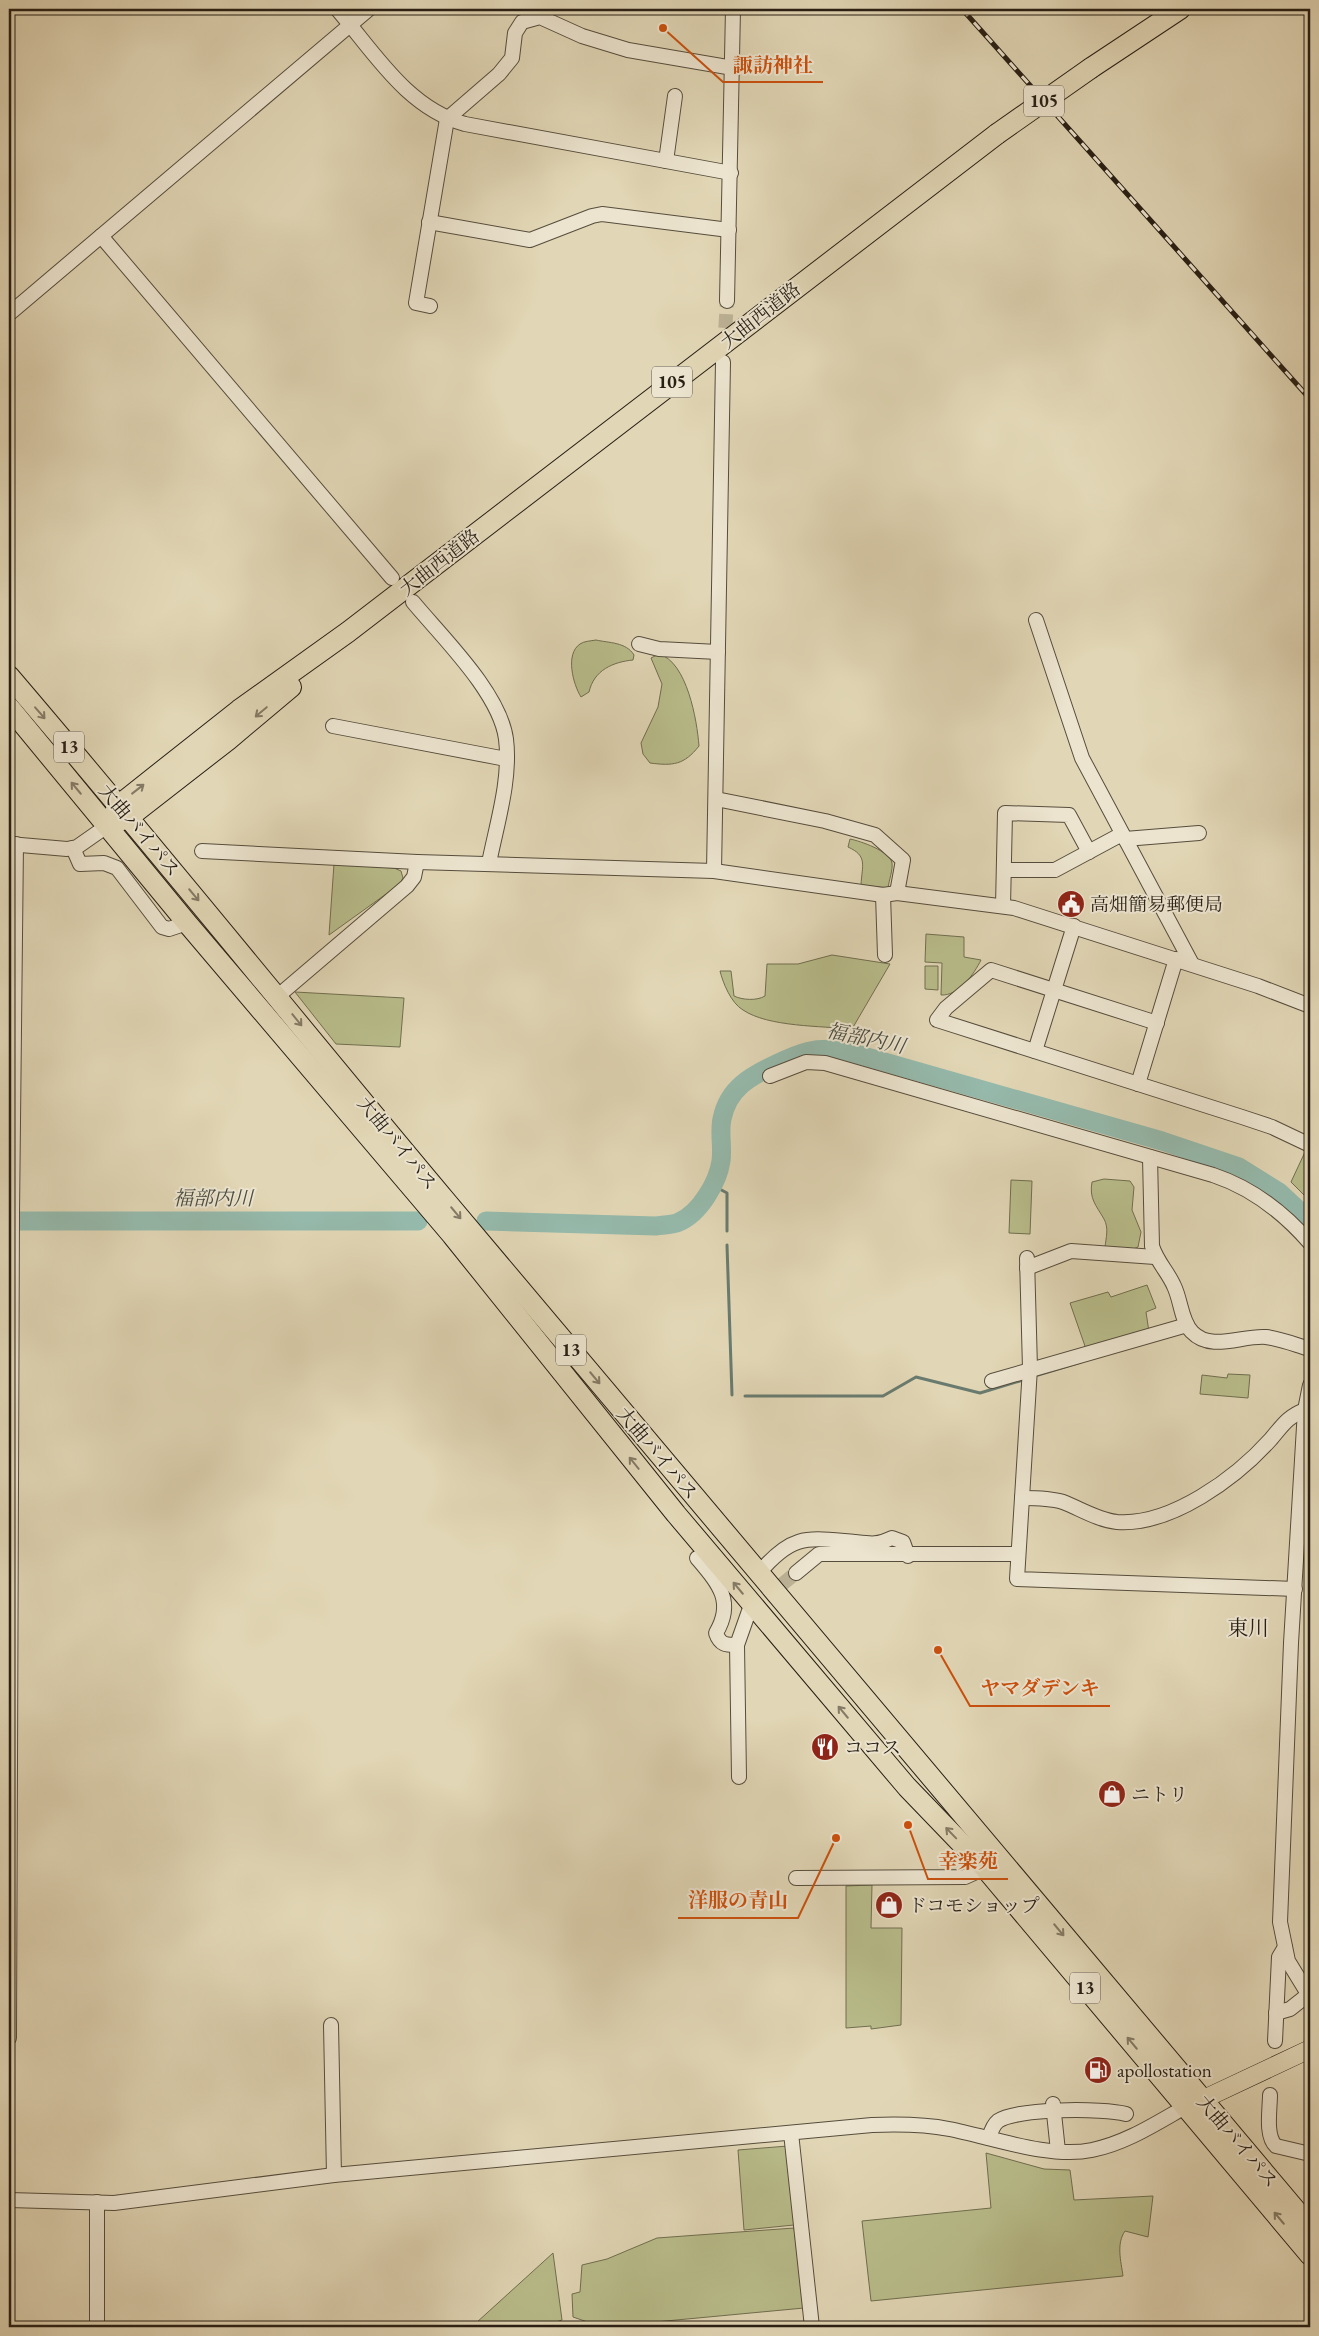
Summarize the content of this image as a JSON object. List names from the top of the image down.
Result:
{
  "streets": {
    "highway": [
      "105",
      "大曲西道路",
      "13",
      "大曲バイパス"
    ]
  },
  "crossings": [
    ["大曲西道路", "大曲バイパス"]
  ],
  "districts": ["東川"],
  "water": ["福部内川"],
  "places": {
    "other": [
      "諏訪神社",
      "ヤマダデンキ",
      "幸楽苑",
      "洋服の青山"
    ],
    "public building": ["高畑簡易郵便局"],
    "restaurant": ["ココス"],
    "shop": ["ニトリ", "ドコモショップ"],
    "fuel station": ["apollostation"]
  }
}
